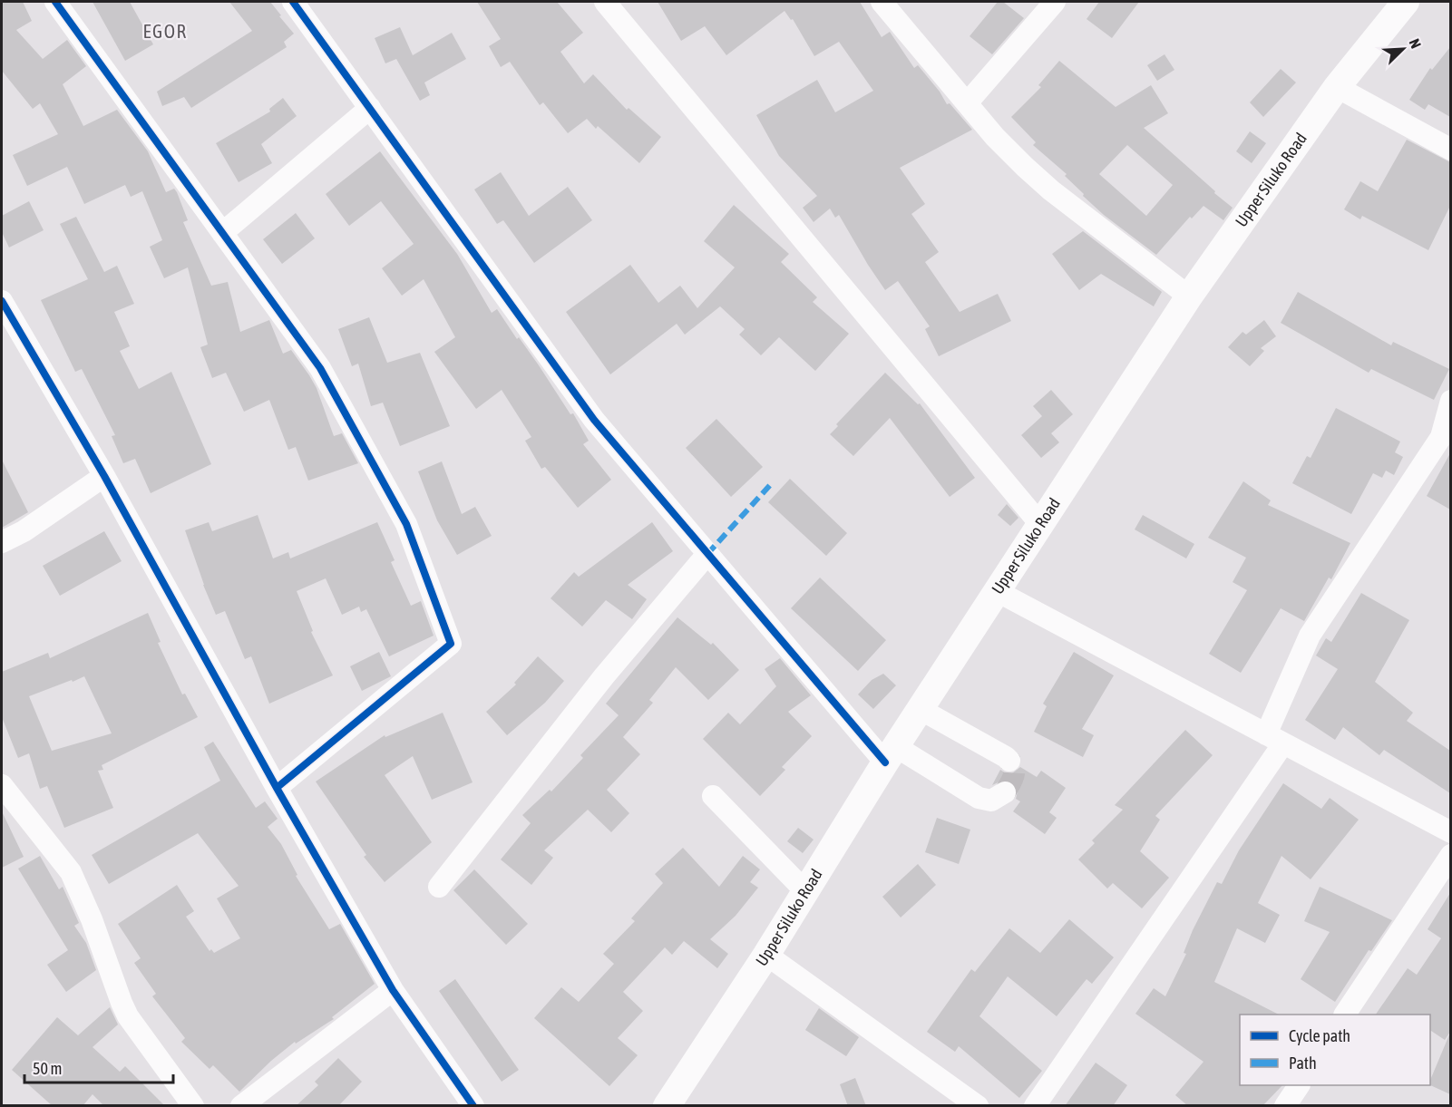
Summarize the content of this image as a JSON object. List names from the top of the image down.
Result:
{
  "streets": {
    "main road": ["Upper Siluko Road"]
  },
  "districts": ["EGOR"],
  "legend": ["Cycle path", "Path"],
  "scale_bar": "50 m",
  "north": "top right"
}
